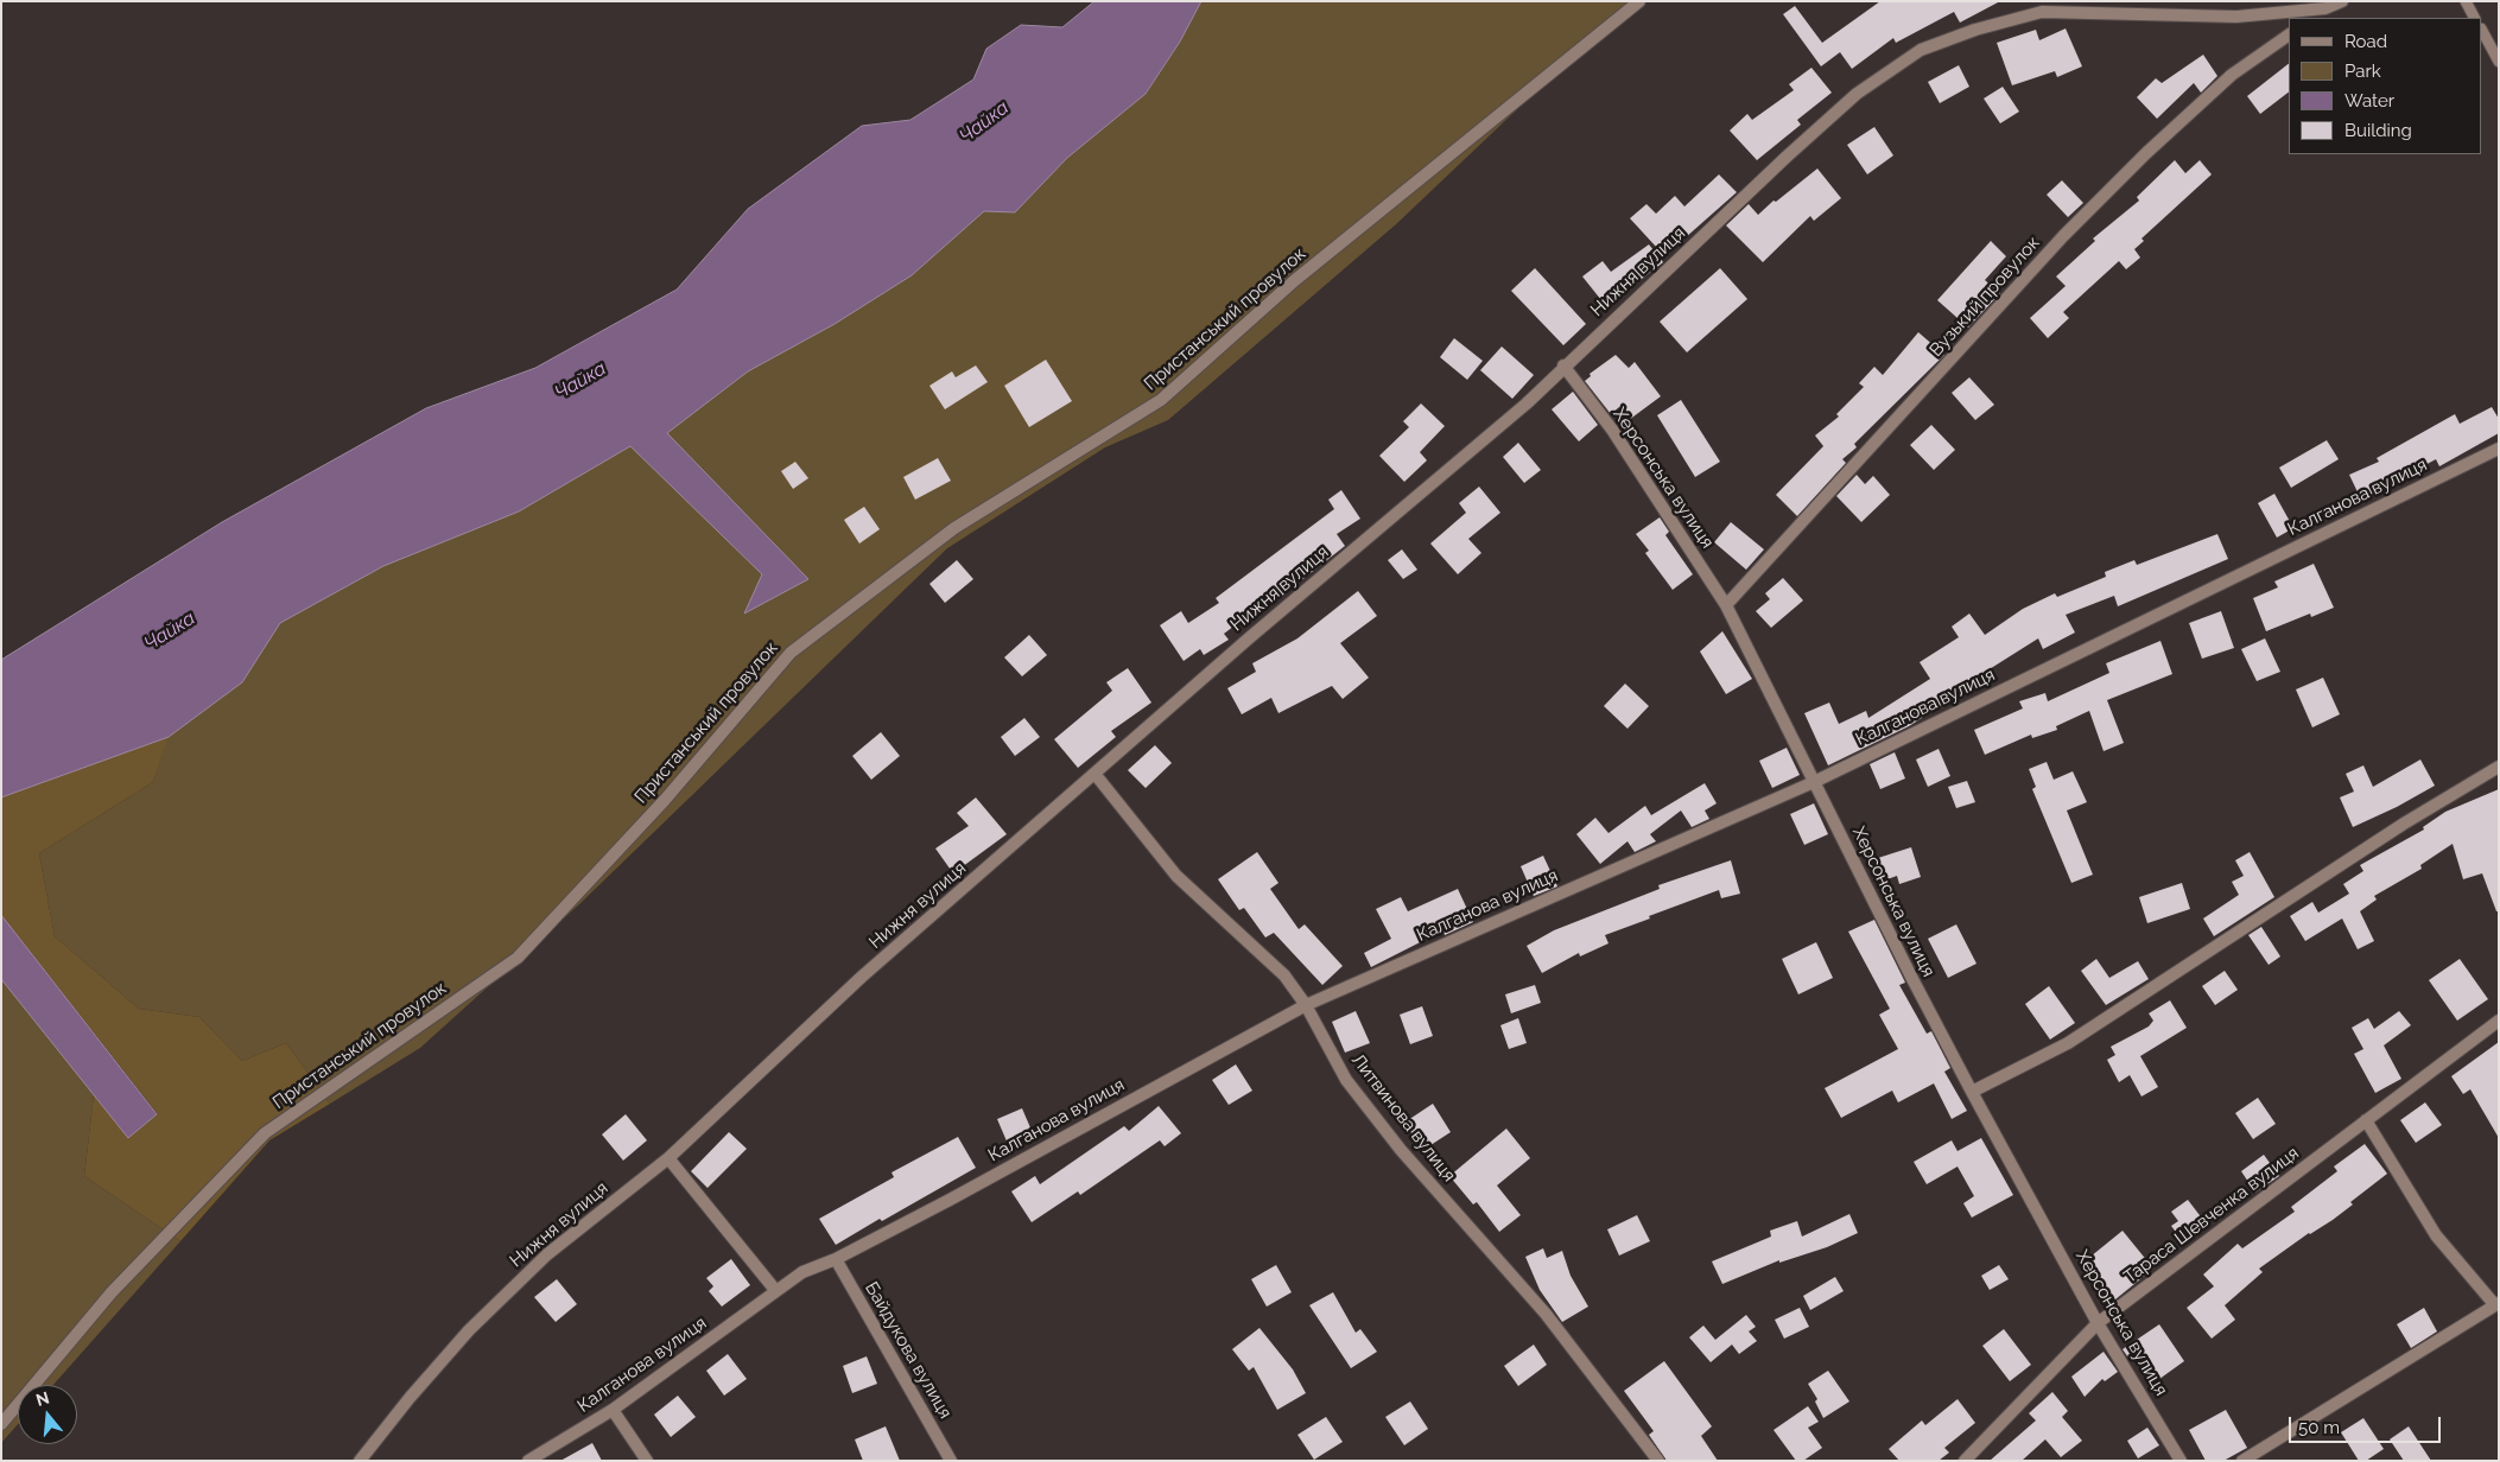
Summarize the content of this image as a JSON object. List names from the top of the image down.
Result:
{
  "streets": {
    "street": [
      "Нижня вулиця",
      "Вузький провулок",
      "Пристанський провулок",
      "Херсонська вулиця",
      "Калганова вулиця",
      "Литвинова вулиця",
      "Тараса Шевченка вулиця",
      "Байдукова вулиця"
    ]
  },
  "crossings": [
    ["Нижня вулиця", "Херсонська вулиця"],
    ["Нижня вулиця", "Литвинова вулиця"],
    ["Вузький провулок", "Херсонська вулиця"],
    ["Херсонська вулиця", "Калганова вулиця"],
    ["Херсонська вулиця", "Тараса Шевченка вулиця"],
    ["Калганова вулиця", "Литвинова вулиця"],
    ["Калганова вулиця", "Байдукова вулиця"]
  ],
  "water": ["Чайка"],
  "legend": [
    "Road",
    "Park",
    "Water",
    "Building"
  ],
  "scale_bar": "50 m",
  "north": "top"
}
